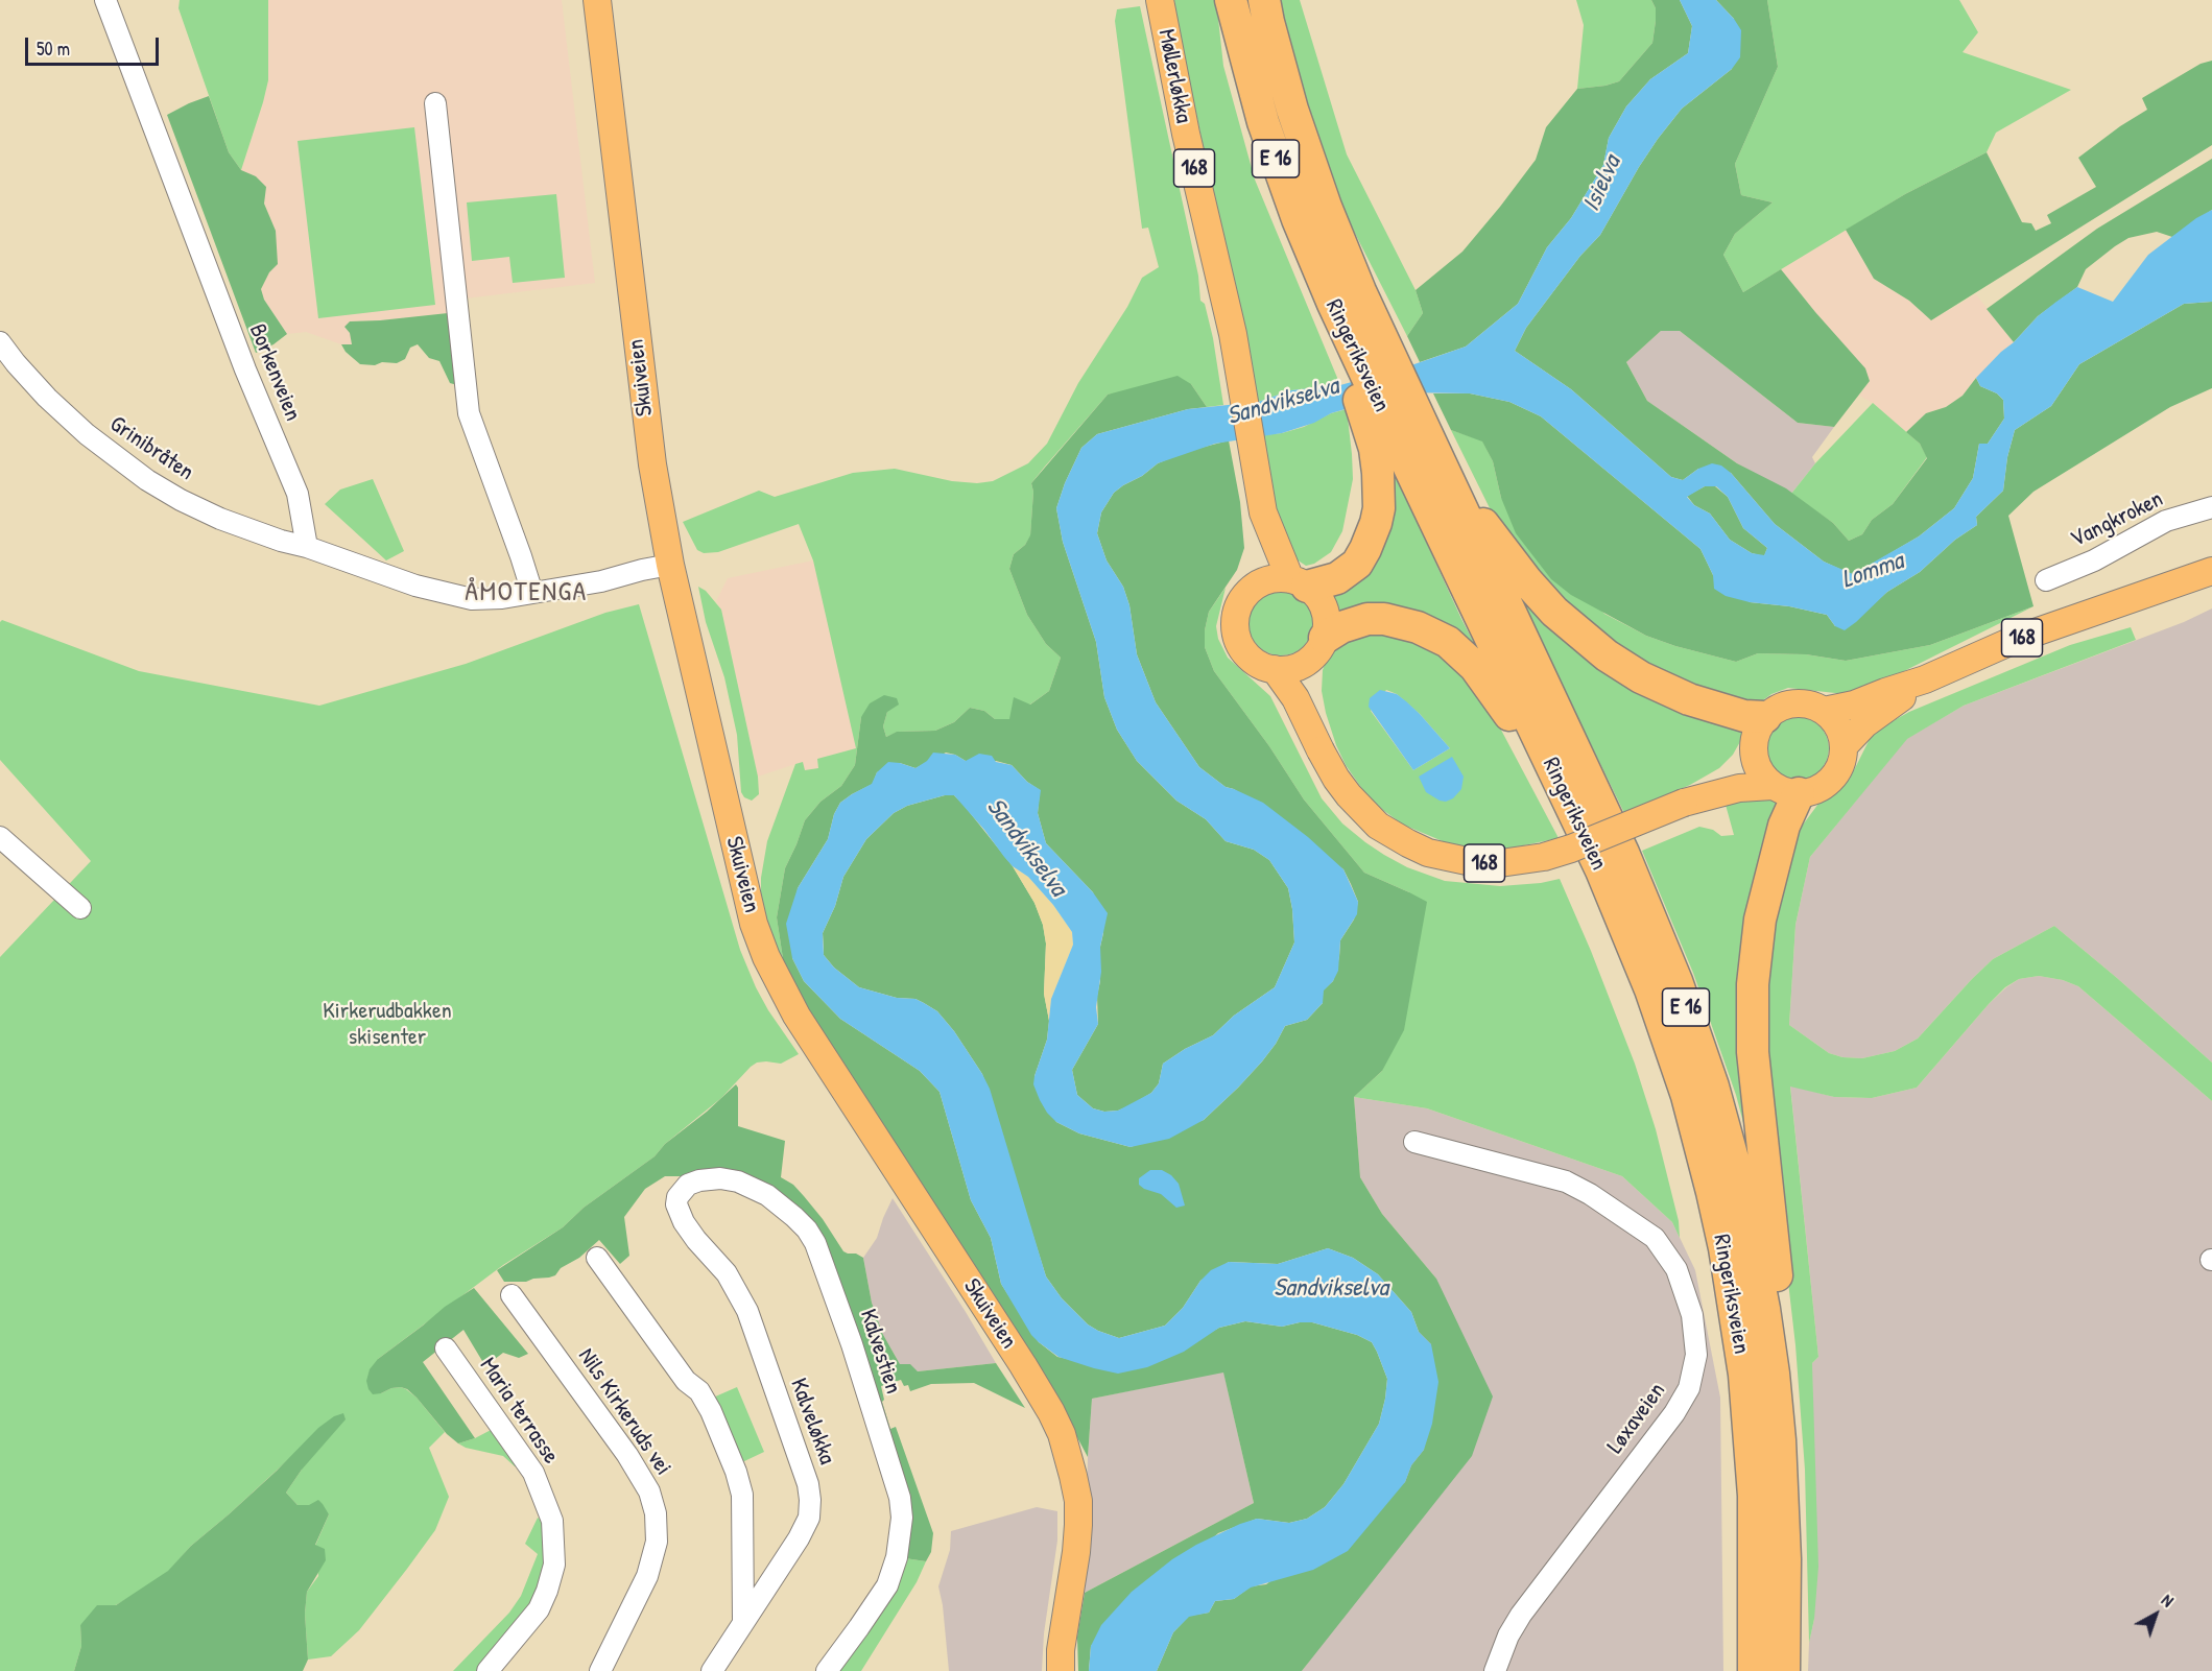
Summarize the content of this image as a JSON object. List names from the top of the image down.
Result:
{
  "streets": {
    "highway": ["E 16", "Ringeriksveien"],
    "main road": ["Møllerløkka", "168", "Skuiveien"],
    "street": [
      "Borkenveien",
      "Grinibråten",
      "Vangkroken",
      "Kalvestien",
      "Maria terrasse",
      "Nils Kirkeruds vei",
      "Løxaveien",
      "Kalveløkka"
    ]
  },
  "crossings": [
    ["Møllerløkka", "E 16"],
    ["Møllerløkka", "168"],
    ["E 16", "168"],
    ["E 16", "Ringeriksveien"],
    ["Borkenveien", "Grinibråten"],
    ["Kalvestien", "Kalveløkka"]
  ],
  "districts": ["ÅMOTENGA"],
  "water": ["Isielva", "Sandvikselva", "Lomma"],
  "parks": ["Kirkerudbakken skisenter"],
  "scale_bar": "50 m",
  "north": "top right"
}
